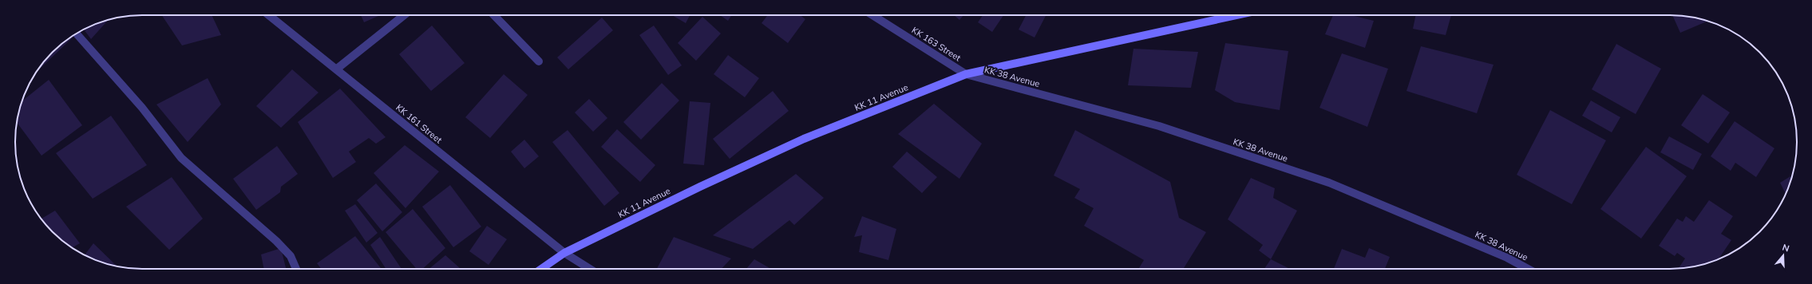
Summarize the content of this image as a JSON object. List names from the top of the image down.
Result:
{
  "streets": {
    "main road": ["KK 11 Avenue"],
    "street": ["KK 163 Street", "KK 38 Avenue", "KK 161 Street"]
  },
  "crossings": [
    ["KK 163 Street", "KK 38 Avenue"],
    ["KK 163 Street", "KK 11 Avenue"],
    ["KK 38 Avenue", "KK 11 Avenue"],
    ["KK 11 Avenue", "KK 161 Street"]
  ],
  "north": "top"
}
